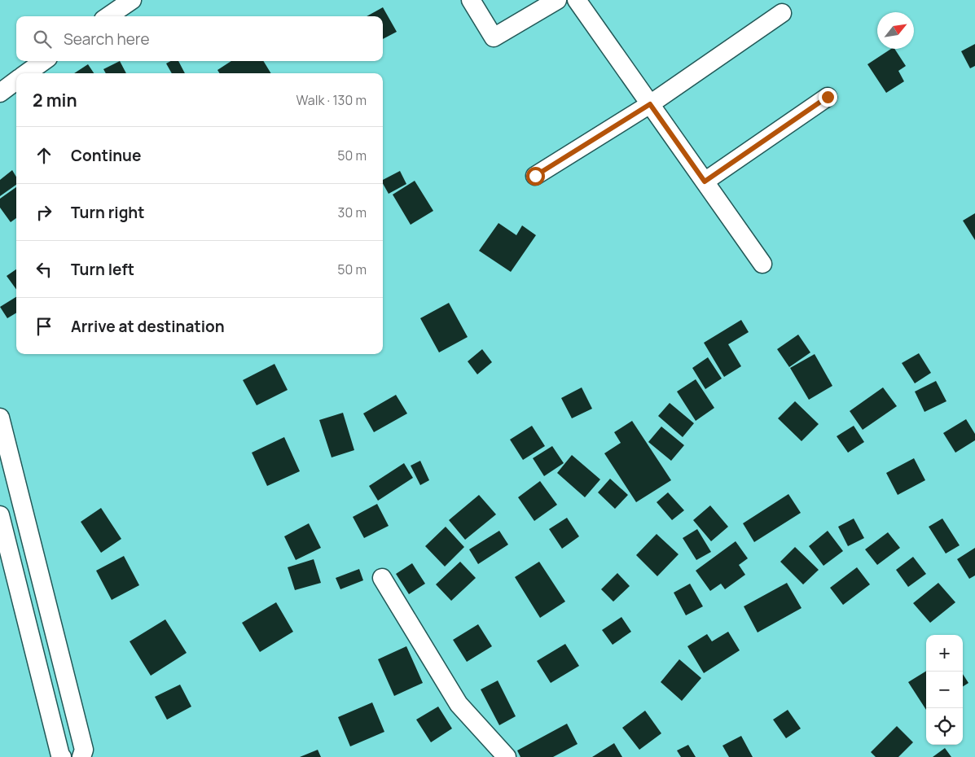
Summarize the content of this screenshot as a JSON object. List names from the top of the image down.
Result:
{
  "north": "top right",
  "page": {
    "search": "Search here",
    "heading": ["2 min", "Walk · 130 m"],
    "list": [
      ["Continue", "50 m"],
      ["Turn right", "30 m"],
      ["Turn left", "50 m"],
      "Arrive at destination"
    ],
    "map_buttons": ["+", "−"]
  }
}
